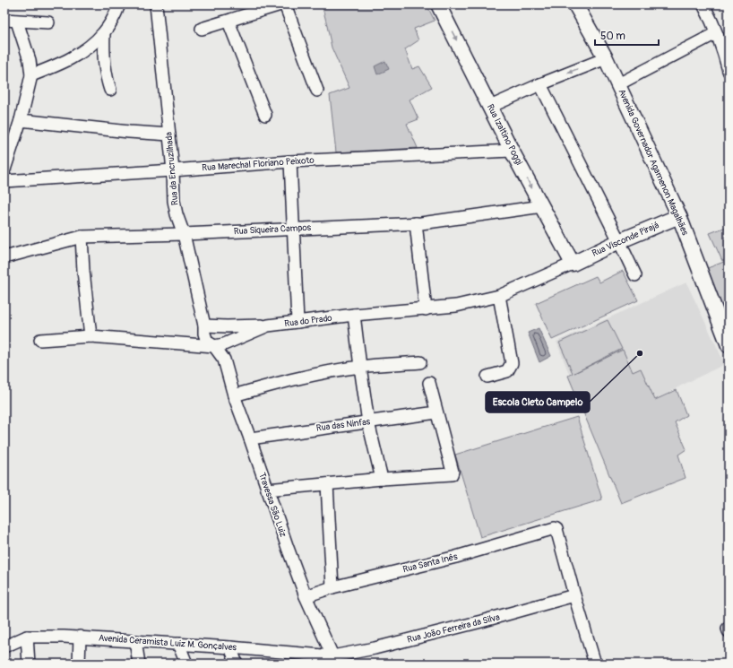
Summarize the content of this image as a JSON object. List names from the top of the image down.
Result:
{
  "streets": {
    "main road": ["Rua Izaltino Poggi", "Avenida Governador Agamenon Magalhães", "Rua Visconde Pirajá"],
    "street": [
      "Rua Marechal Floriano Peixoto",
      "Rua da Encruzilhada",
      "Rua Siqueira Campos",
      "Rua do Prado",
      "Rua das Ninfas",
      "Travessa São Luiz",
      "Rua Santa Inês",
      "Rua João Ferreira da Silva",
      "Avenida Ceramista Luiz M. Gonçalves"
    ]
  },
  "crossings": [
    ["Rua Izaltino Poggi", "Rua Marechal Floriano Peixoto"],
    ["Rua Izaltino Poggi", "Rua Siqueira Campos"],
    ["Rua Izaltino Poggi", "Rua Visconde Pirajá"],
    ["Rua Izaltino Poggi", "Rua do Prado"],
    ["Avenida Governador Agamenon Magalhães", "Rua Visconde Pirajá"],
    ["Rua Marechal Floriano Peixoto", "Rua da Encruzilhada"],
    ["Rua da Encruzilhada", "Rua Siqueira Campos"],
    ["Rua da Encruzilhada", "Rua do Prado"],
    ["Rua da Encruzilhada", "Travessa São Luiz"],
    ["Rua Visconde Pirajá", "Rua do Prado"],
    ["Rua do Prado", "Travessa São Luiz"],
    ["Rua das Ninfas", "Travessa São Luiz"],
    ["Travessa São Luiz", "Rua Santa Inês"],
    ["Travessa São Luiz", "Rua João Ferreira da Silva"],
    ["Travessa São Luiz", "Avenida Ceramista Luiz M. Gonçalves"],
    ["Rua Santa Inês", "Rua João Ferreira da Silva"],
    ["Rua João Ferreira da Silva", "Avenida Ceramista Luiz M. Gonçalves"]
  ],
  "one_way": ["Rua Izaltino Poggi"],
  "places": ["Escola Cleto Campelo"],
  "scale_bar": "50 m"
}
